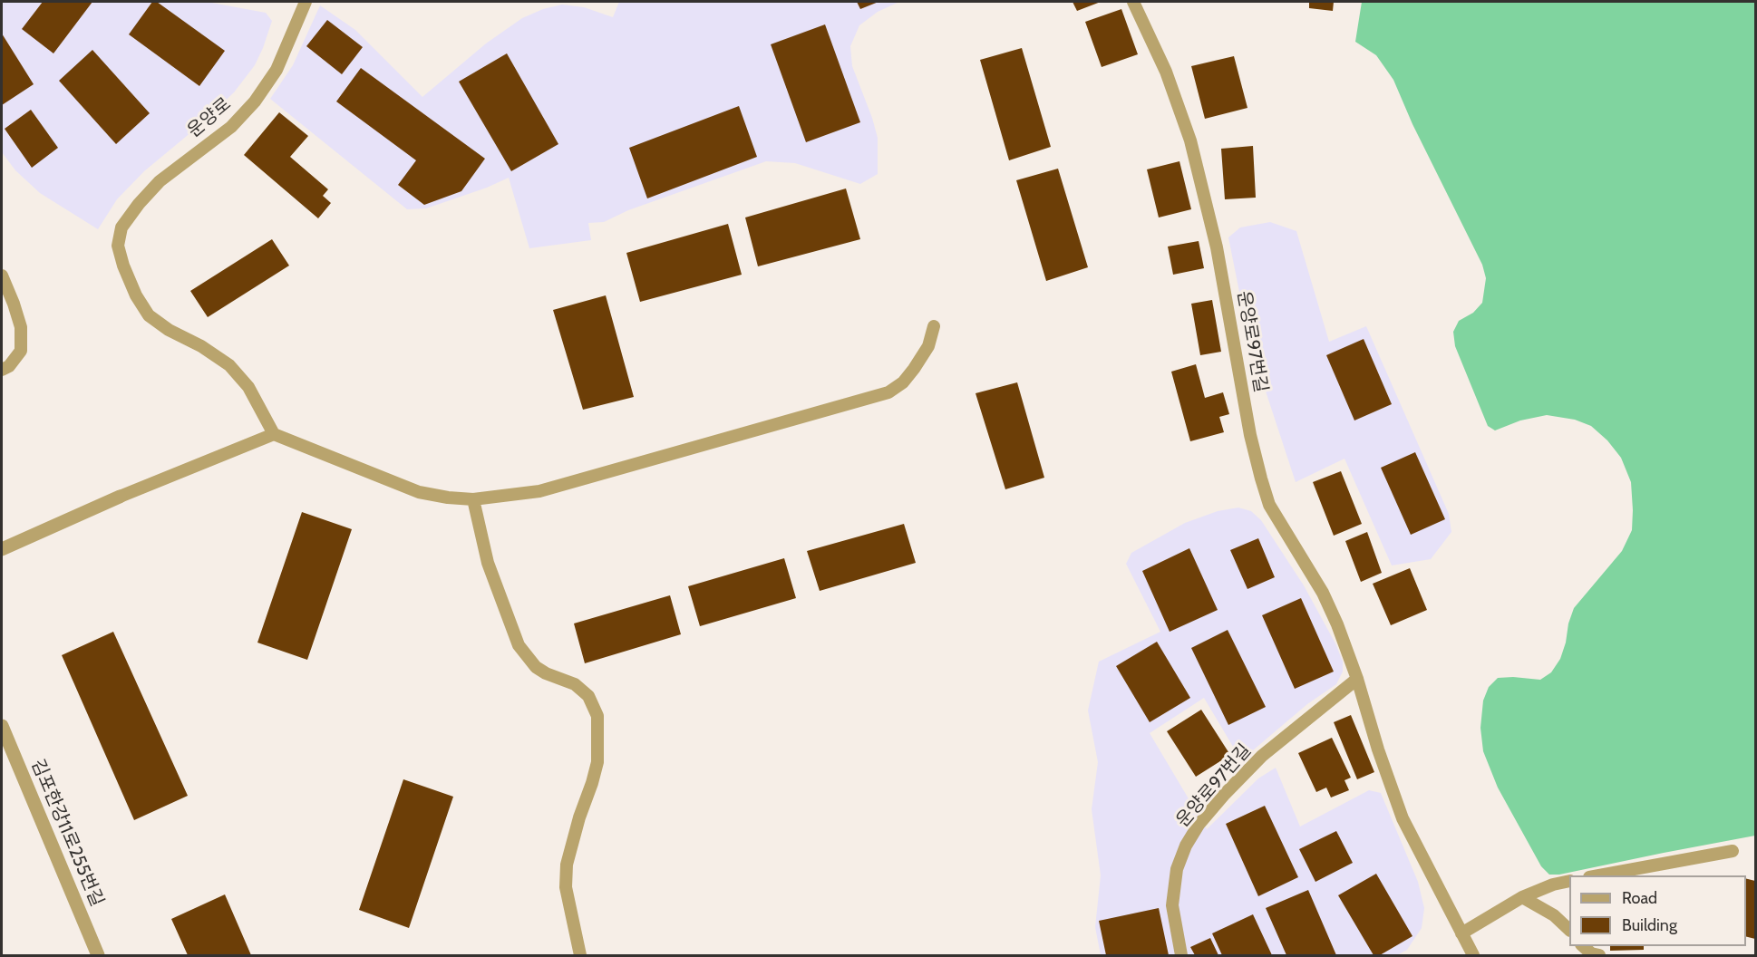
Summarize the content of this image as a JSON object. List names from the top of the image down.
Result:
{
  "streets": {
    "street": ["김포한강11로255번길"],
    "lane": ["운양로", "운양로97번길"]
  },
  "legend": ["Road", "Building"]
}
